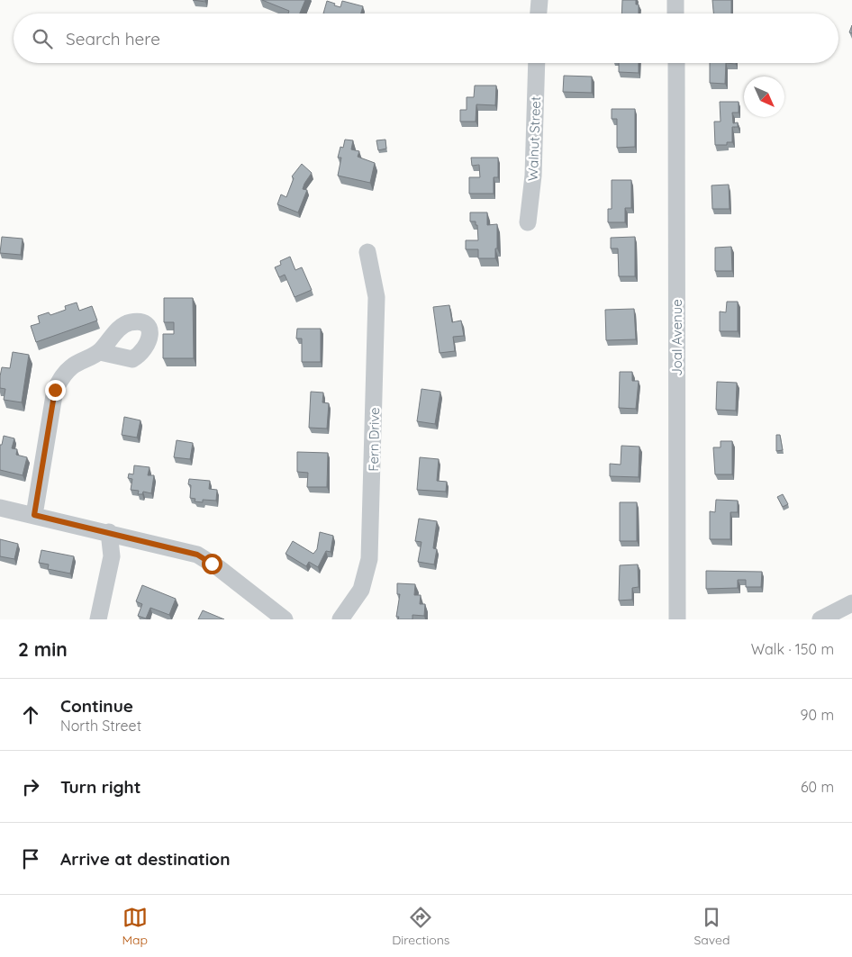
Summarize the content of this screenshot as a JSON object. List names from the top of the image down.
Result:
{
  "streets": {
    "street": ["Walnut Street", "Joal Avenue", "Fern Drive"]
  },
  "north": "bottom right",
  "page": {
    "search": "Search here",
    "heading": ["2 min", "Walk · 150 m"],
    "list": [
      ["Continue", "North Street", "90 m"],
      ["Turn right", "60 m"],
      "Arrive at destination"
    ],
    "nav": ["Map", "Directions", "Saved"]
  }
}
